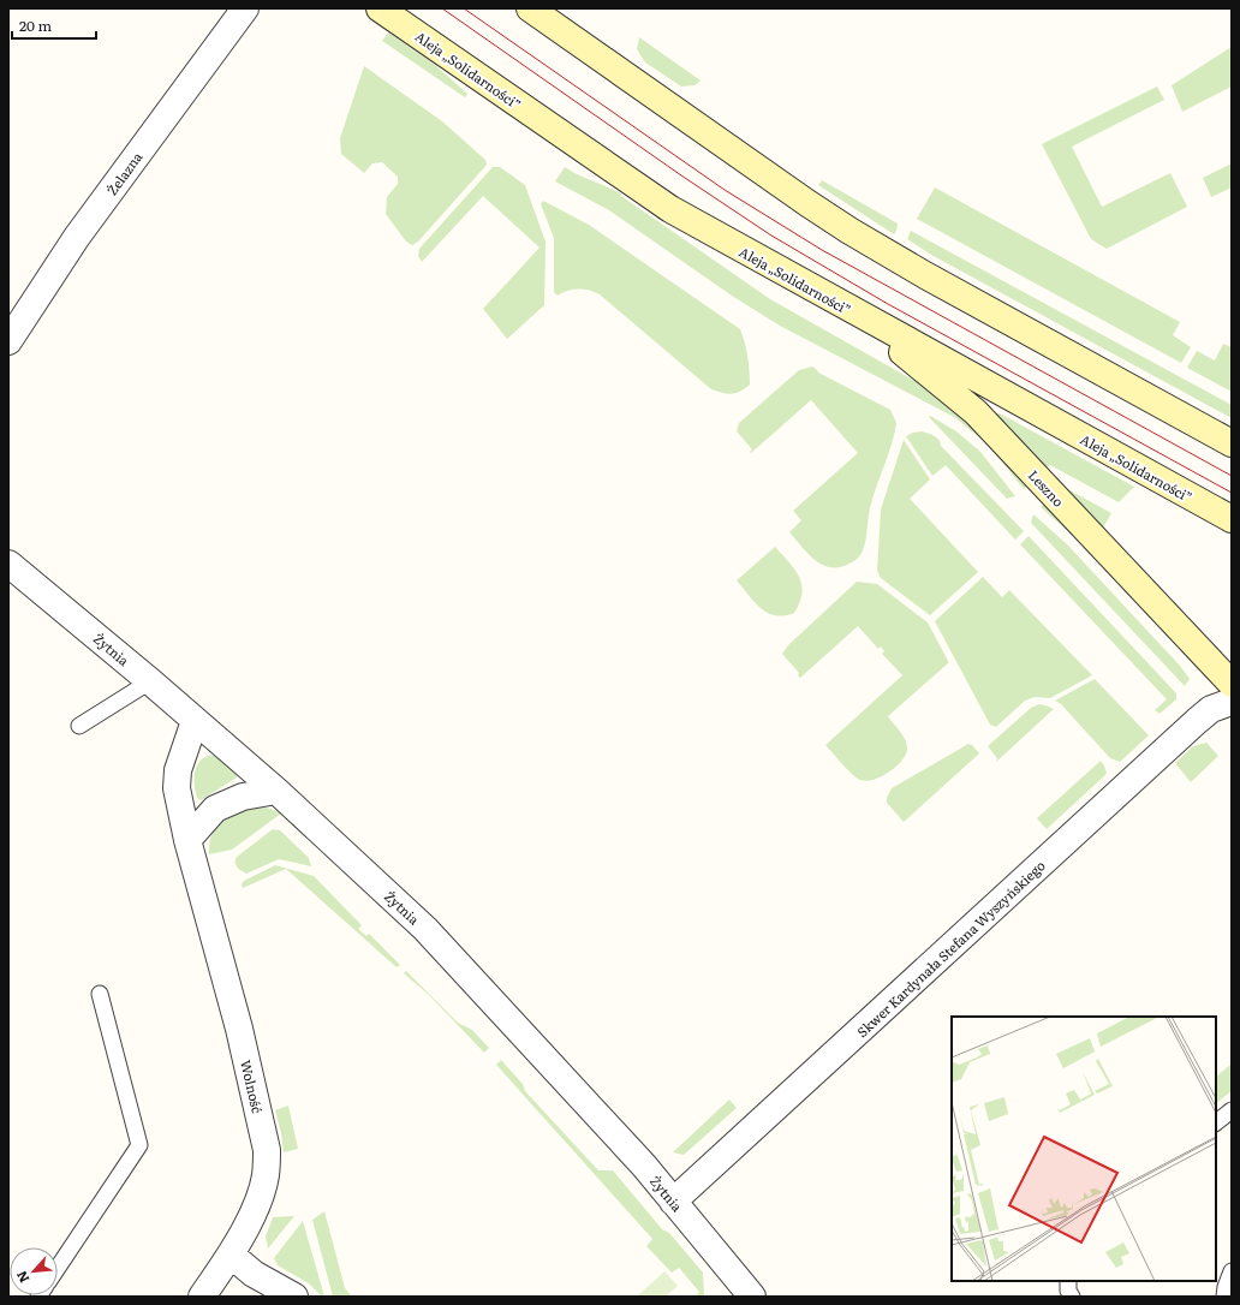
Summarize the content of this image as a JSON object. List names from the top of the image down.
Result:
{
  "streets": {
    "main road": ["Aleja „Solidarności”", "Leszno"],
    "street": [
      "Żelazna",
      "Żytnia",
      "Skwer Kardynała Stefana Wyszyńskiego",
      "Wolność"
    ]
  },
  "crossings": [
    ["Aleja „Solidarności”", "Leszno"],
    ["Żytnia", "Skwer Kardynała Stefana Wyszyńskiego"],
    ["Żytnia", "Wolność"]
  ],
  "scale_bar": "20 m",
  "north": "bottom left"
}
